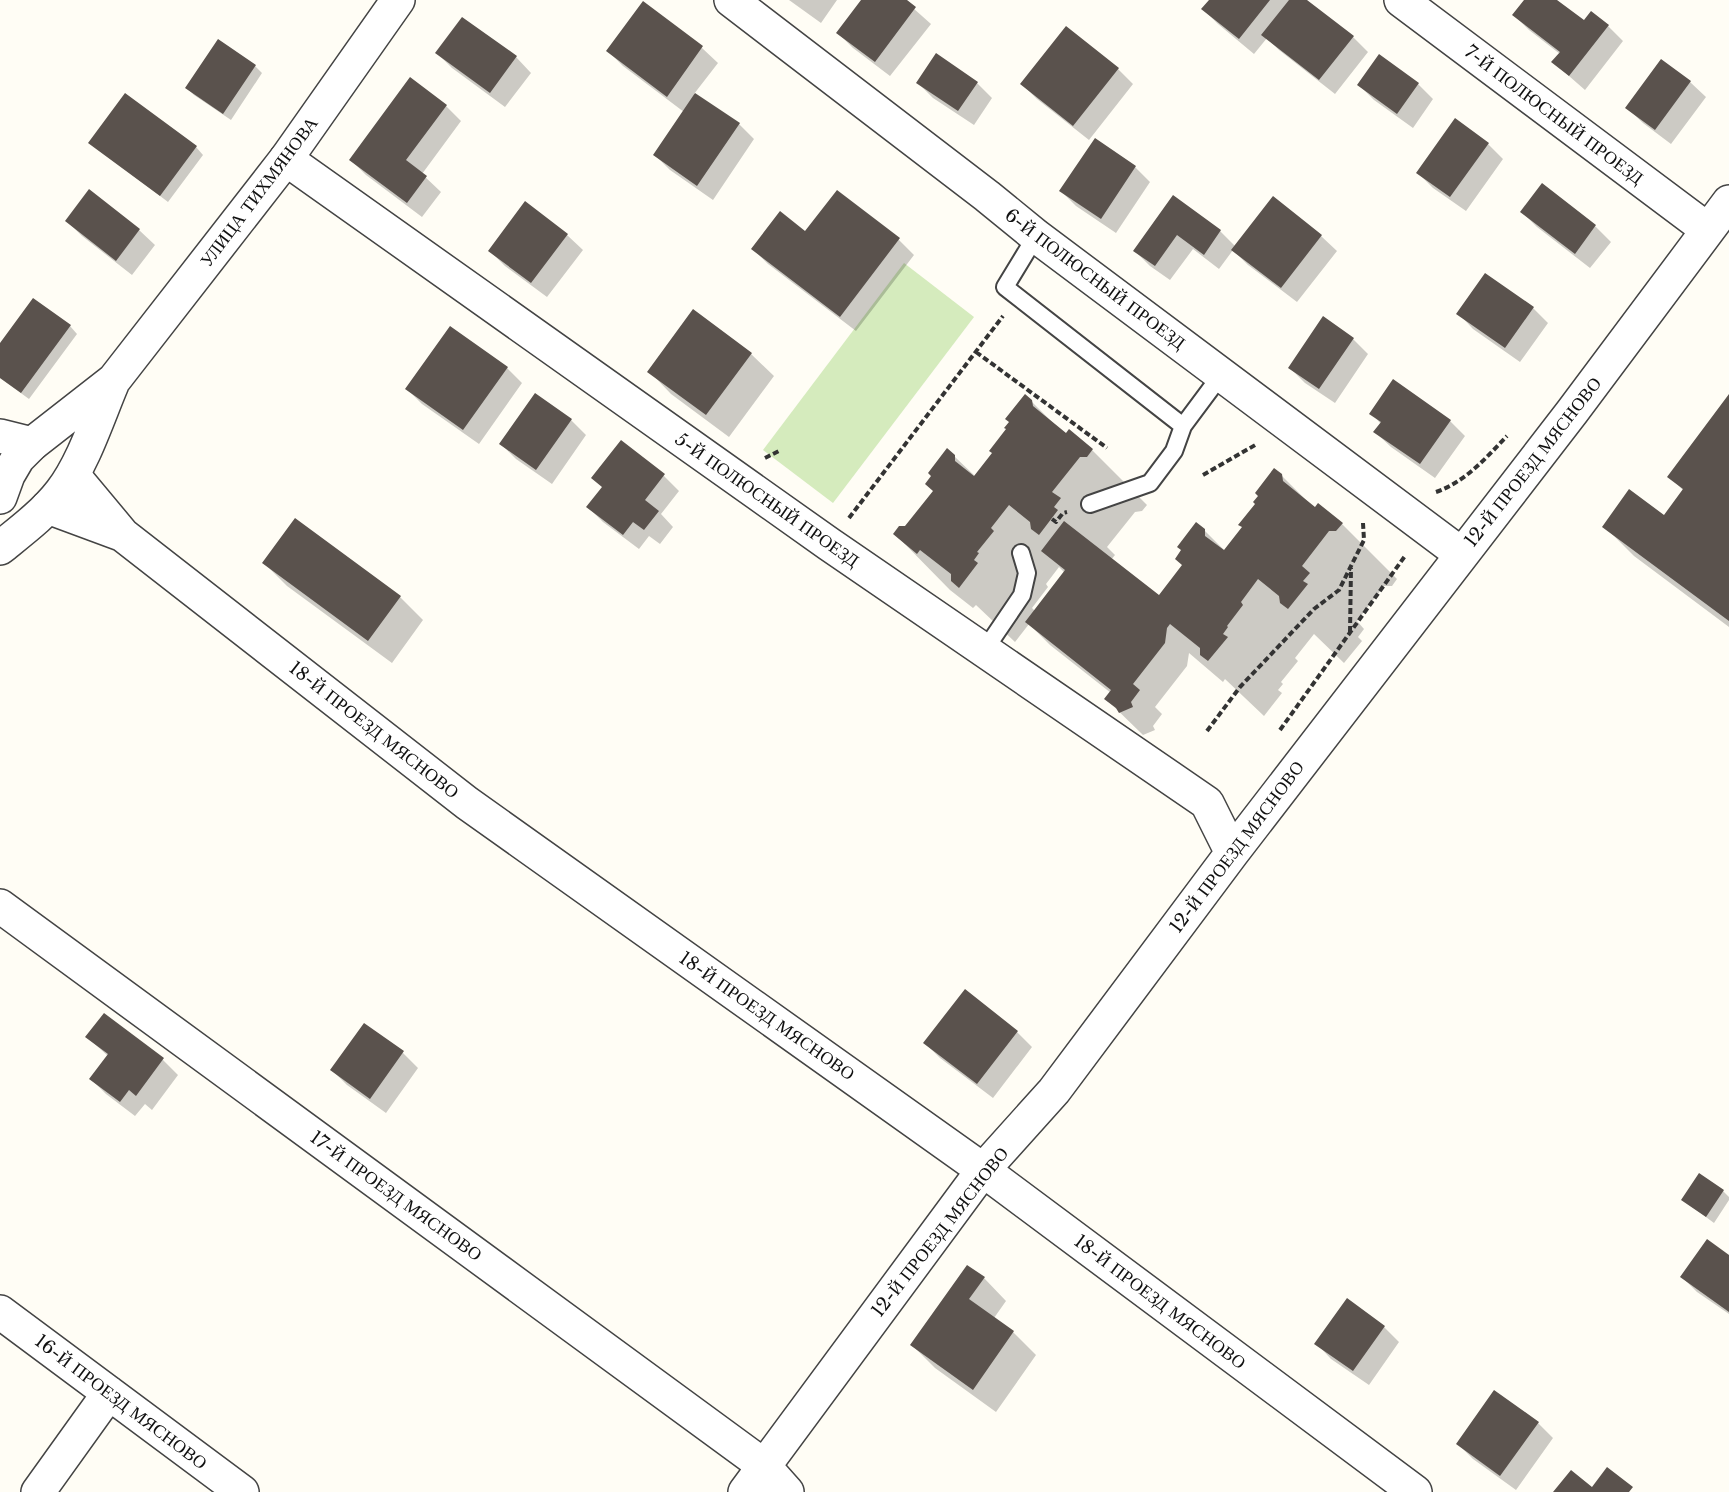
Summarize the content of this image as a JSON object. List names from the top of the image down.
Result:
{
  "streets": {
    "street": [
      "7-Й ПОЛЮСНЫЙ ПРОЕЗД",
      "УЛИЦА ТИХМЯНОВА",
      "6-Й ПОЛЮСНЫЙ ПРОЕЗД",
      "12-Й ПРОЕЗД МЯСНОВО",
      "5-Й ПОЛЮСНЫЙ ПРОЕЗД",
      "18-Й ПРОЕЗД МЯСНОВО",
      "17-Й ПРОЕЗД МЯСНОВО",
      "16-Й ПРОЕЗД МЯСНОВО"
    ]
  },
  "crossings": [
    ["7-Й ПОЛЮСНЫЙ ПРОЕЗД", "12-Й ПРОЕЗД МЯСНОВО"],
    ["УЛИЦА ТИХМЯНОВА", "5-Й ПОЛЮСНЫЙ ПРОЕЗД"],
    ["УЛИЦА ТИХМЯНОВА", "18-Й ПРОЕЗД МЯСНОВО"],
    ["6-Й ПОЛЮСНЫЙ ПРОЕЗД", "12-Й ПРОЕЗД МЯСНОВО"],
    ["12-Й ПРОЕЗД МЯСНОВО", "5-Й ПОЛЮСНЫЙ ПРОЕЗД"],
    ["12-Й ПРОЕЗД МЯСНОВО", "18-Й ПРОЕЗД МЯСНОВО"],
    ["12-Й ПРОЕЗД МЯСНОВО", "17-Й ПРОЕЗД МЯСНОВО"]
  ]
}
